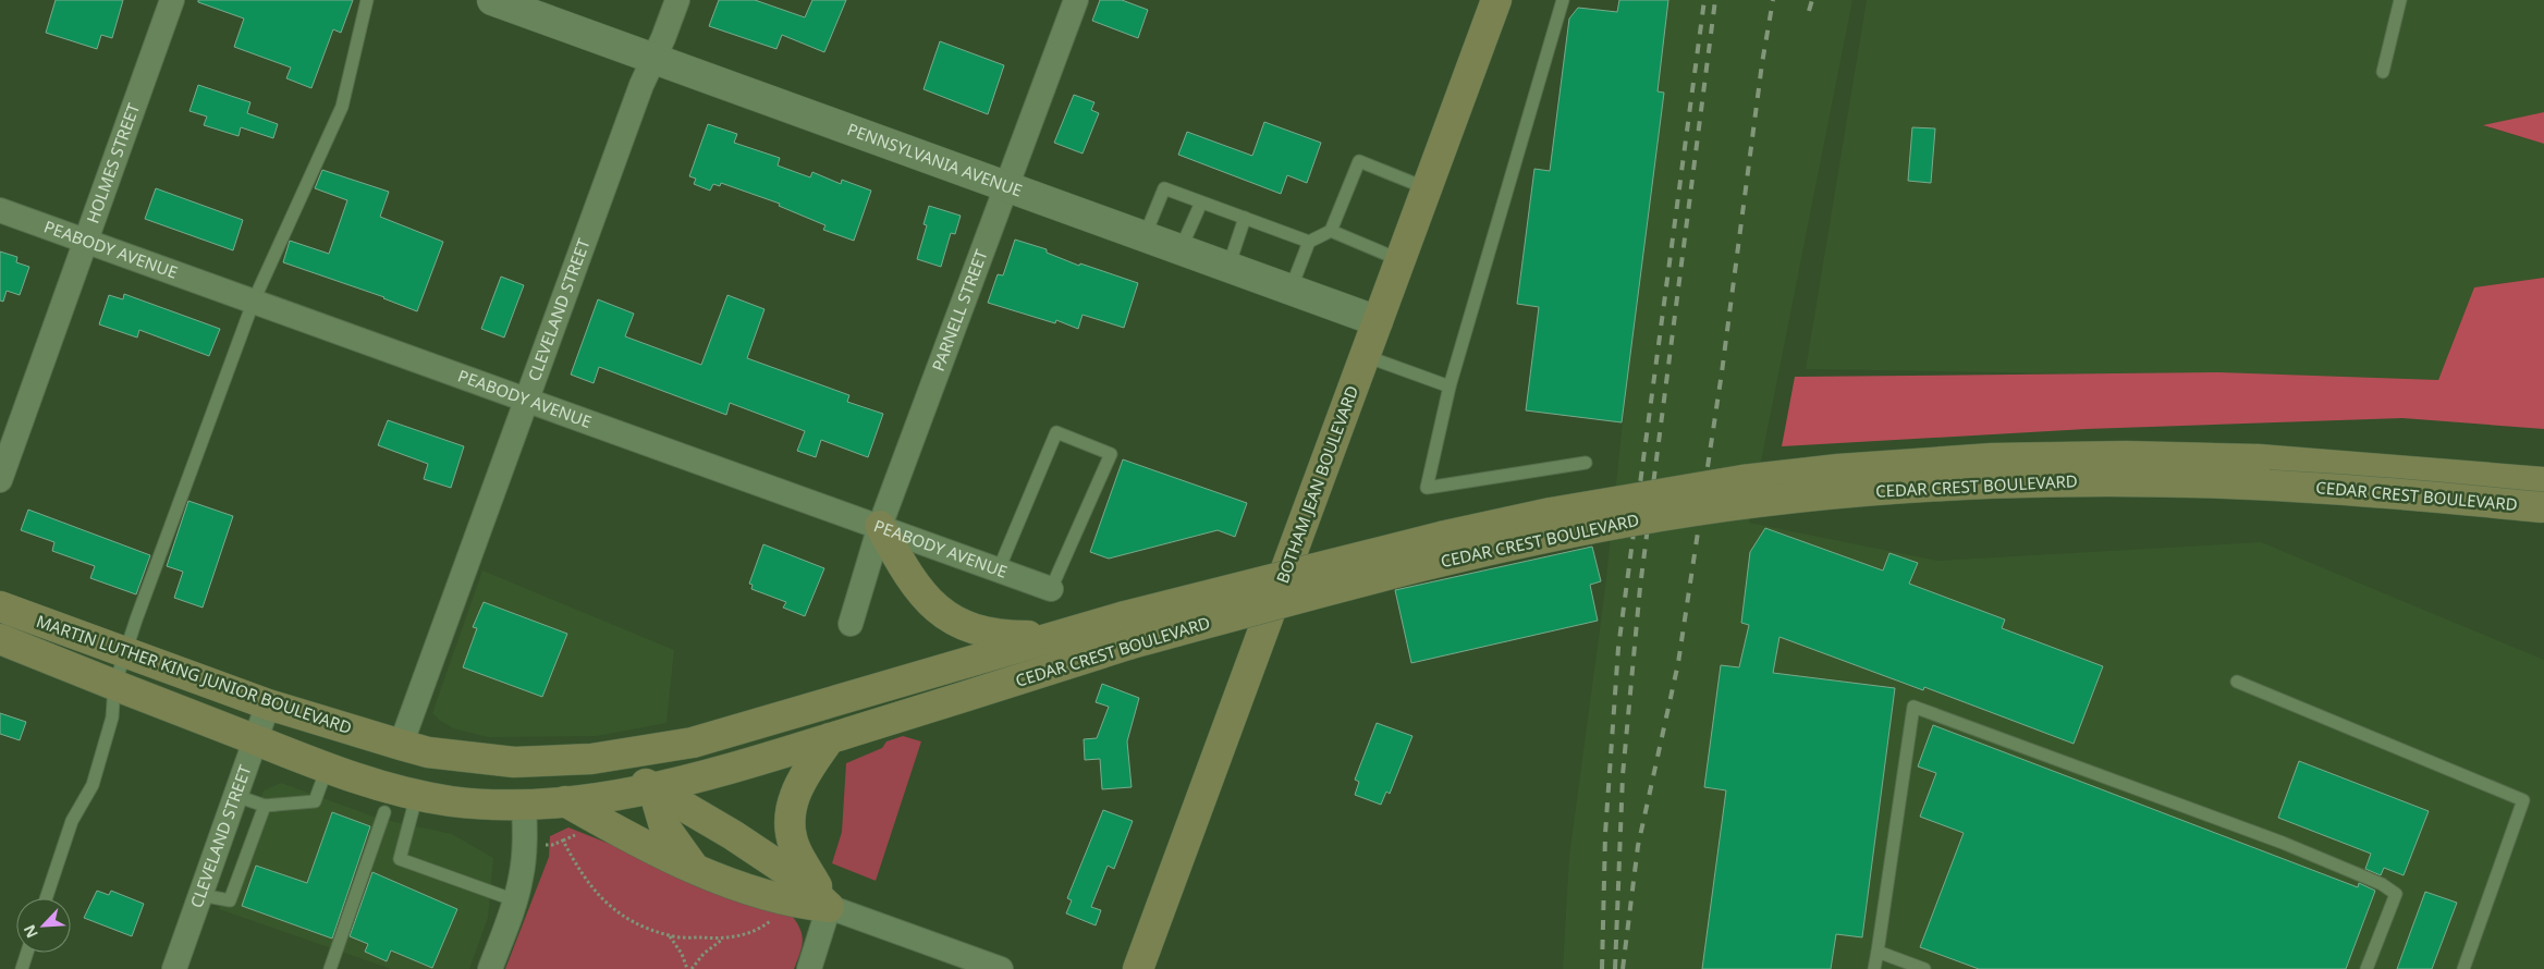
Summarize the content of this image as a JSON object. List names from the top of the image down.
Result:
{
  "streets": {
    "main road": ["BOTHAM JEAN BOULEVARD", "CEDAR CREST BOULEVARD", "MARTIN LUTHER KING JUNIOR BOULEVARD"],
    "street": [
      "PENNSYLVANIA AVENUE",
      "HOLMES STREET",
      "PEABODY AVENUE",
      "CLEVELAND STREET",
      "PARNELL STREET"
    ]
  },
  "crossings": [
    ["PENNSYLVANIA AVENUE", "CLEVELAND STREET"],
    ["PENNSYLVANIA AVENUE", "PARNELL STREET"],
    ["PENNSYLVANIA AVENUE", "BOTHAM JEAN BOULEVARD"],
    ["HOLMES STREET", "PEABODY AVENUE"],
    ["PEABODY AVENUE", "CLEVELAND STREET"],
    ["PEABODY AVENUE", "PARNELL STREET"],
    ["CLEVELAND STREET", "MARTIN LUTHER KING JUNIOR BOULEVARD"],
    ["CEDAR CREST BOULEVARD", "MARTIN LUTHER KING JUNIOR BOULEVARD"]
  ],
  "north": "bottom left"
}
